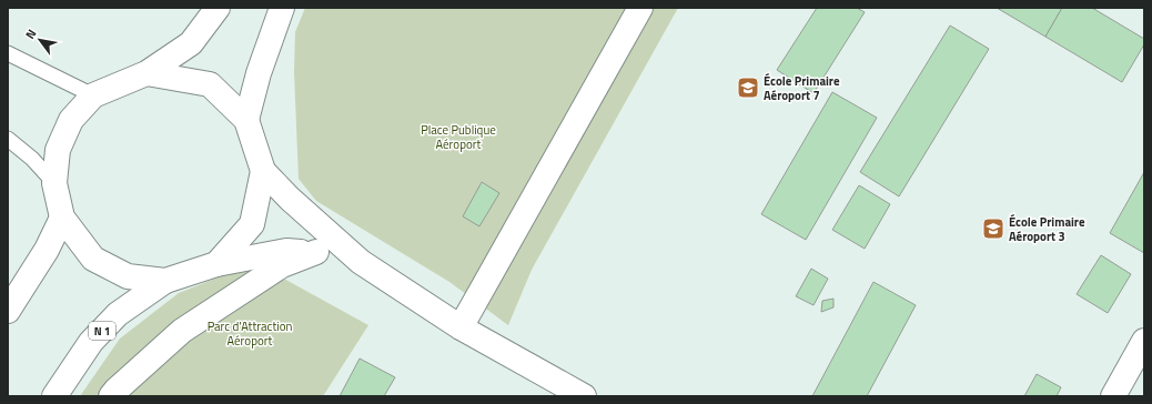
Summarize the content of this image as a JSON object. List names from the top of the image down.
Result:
{
  "streets": {
    "main road": ["N 1"]
  },
  "parks": ["Place Publique Aéroport", "Parc d'Attraction Aéroport"],
  "places": {
    "school or university": ["École Primaire Aéroport 7", "École Primaire Aéroport 3"]
  },
  "north": "top left"
}
